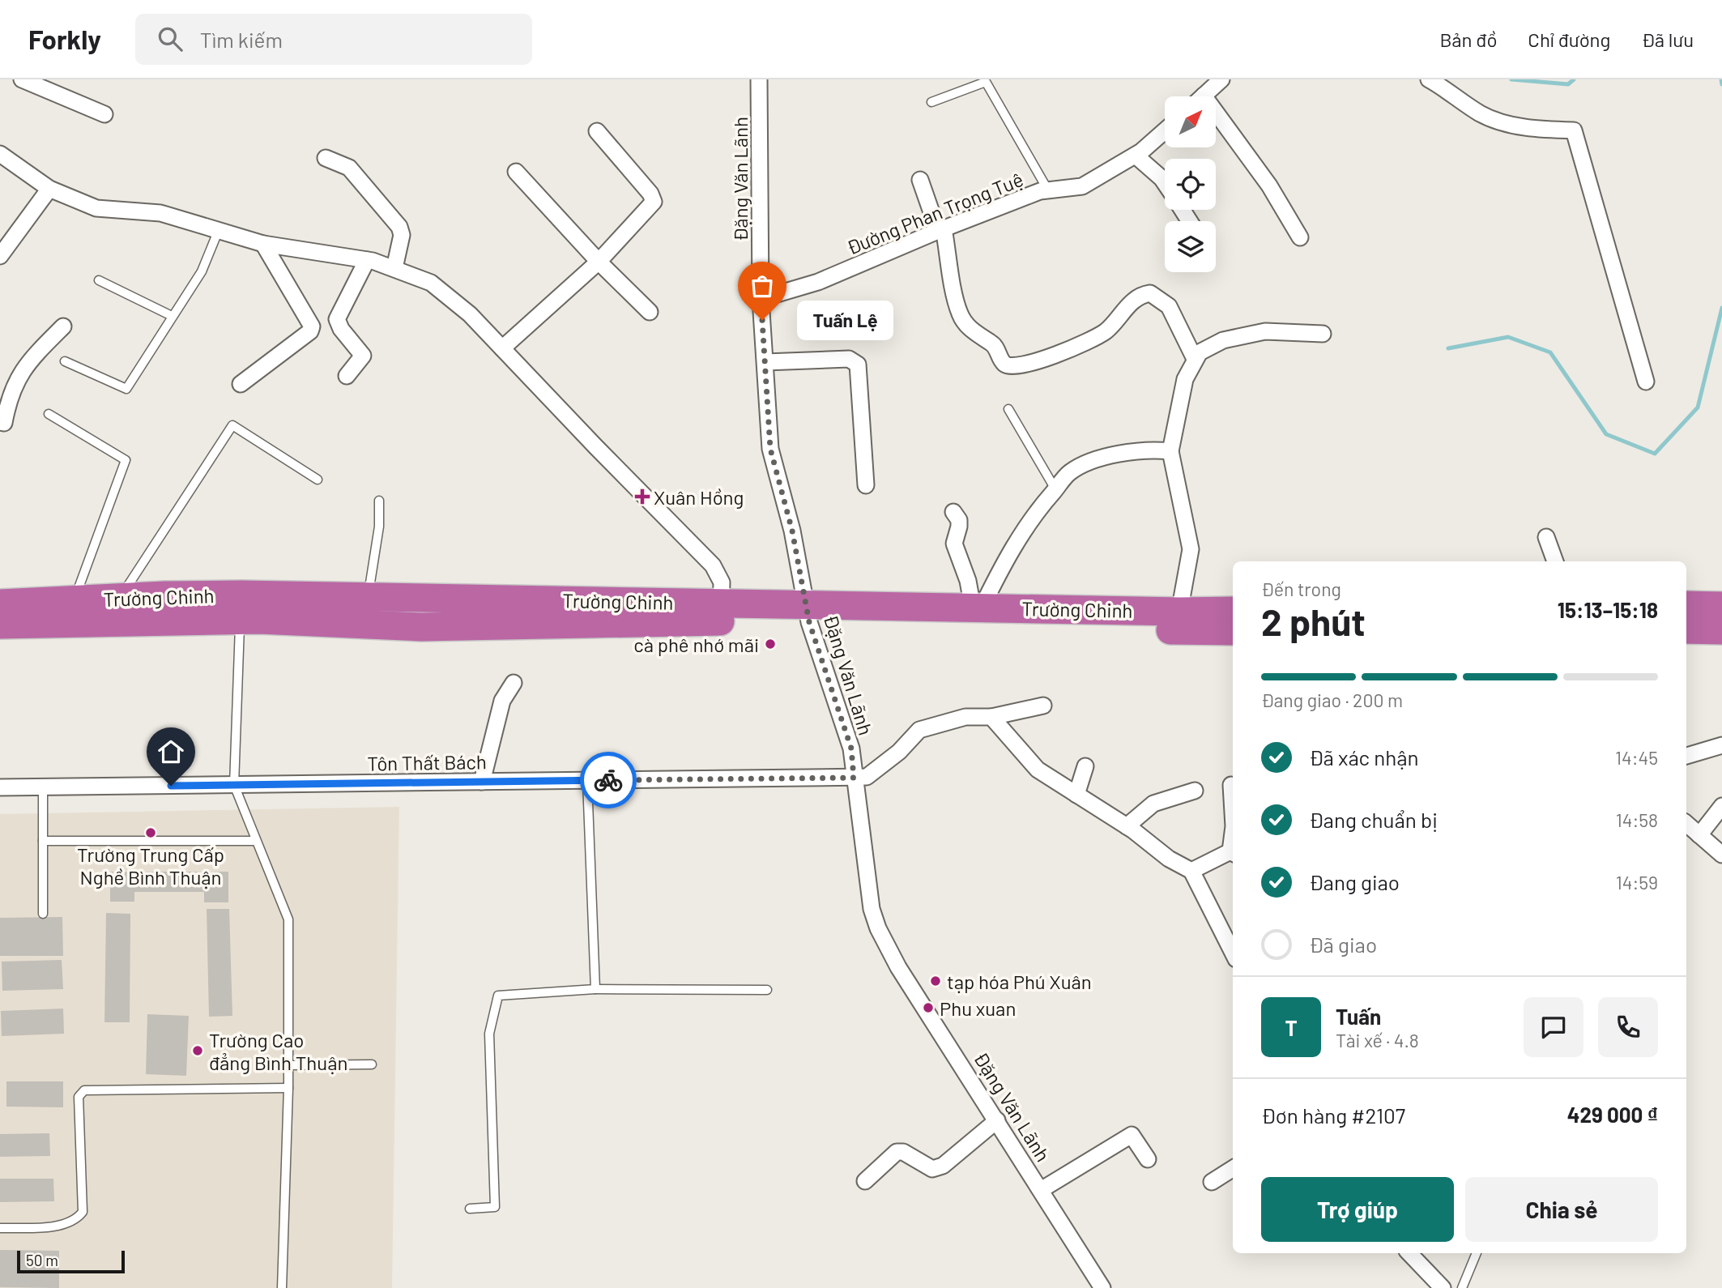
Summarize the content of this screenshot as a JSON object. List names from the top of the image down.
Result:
{
  "streets": {
    "highway": ["Trường Chinh"],
    "street": ["Đặng Văn Lãnh", "Đường Phan Trọng Tuệ", "Tôn Thất Bách"]
  },
  "crossings": [
    ["Đặng Văn Lãnh", "Đường Phan Trọng Tuệ"],
    ["Đặng Văn Lãnh", "Trường Chinh"],
    ["Đặng Văn Lãnh", "Tôn Thất Bách"]
  ],
  "places": {
    "other": [
      "Tuấn Lệ",
      "cà phê nhớ mãi",
      "Trường Trung Cấp Nghề Bình Thuận",
      "tạp hóa Phú Xuân",
      "Phu xuan",
      "Trường Cao đẳng Bình Thuận"
    ],
    "health": ["Xuân Hồng"]
  },
  "scale_bar": "50 m",
  "north": "top right",
  "page": {
    "header": "Forkly",
    "search": "Tìm kiếm",
    "nav": ["Bản đồ", "Chỉ đường", "Đã lưu"],
    "bubble": "Tuấn Lệ",
    "heading": ["2 phút", "Đến trong", "15:13–15:18"],
    "panel": [
      "Tuấn",
      "Tài xế · 4.8",
      "Đơn hàng #2107",
      "429 000 ₫"
    ],
    "bar": "Đang giao · 200 m",
    "list": [
      ["Đã xác nhận", "14:45"],
      ["Đang chuẩn bị", "14:58"],
      ["Đang giao", "14:59"],
      "Đã giao"
    ],
    "round": "T",
    "buttons": ["Trợ giúp", "Chia sẻ"],
    "scale": "50 m"
  }
}
